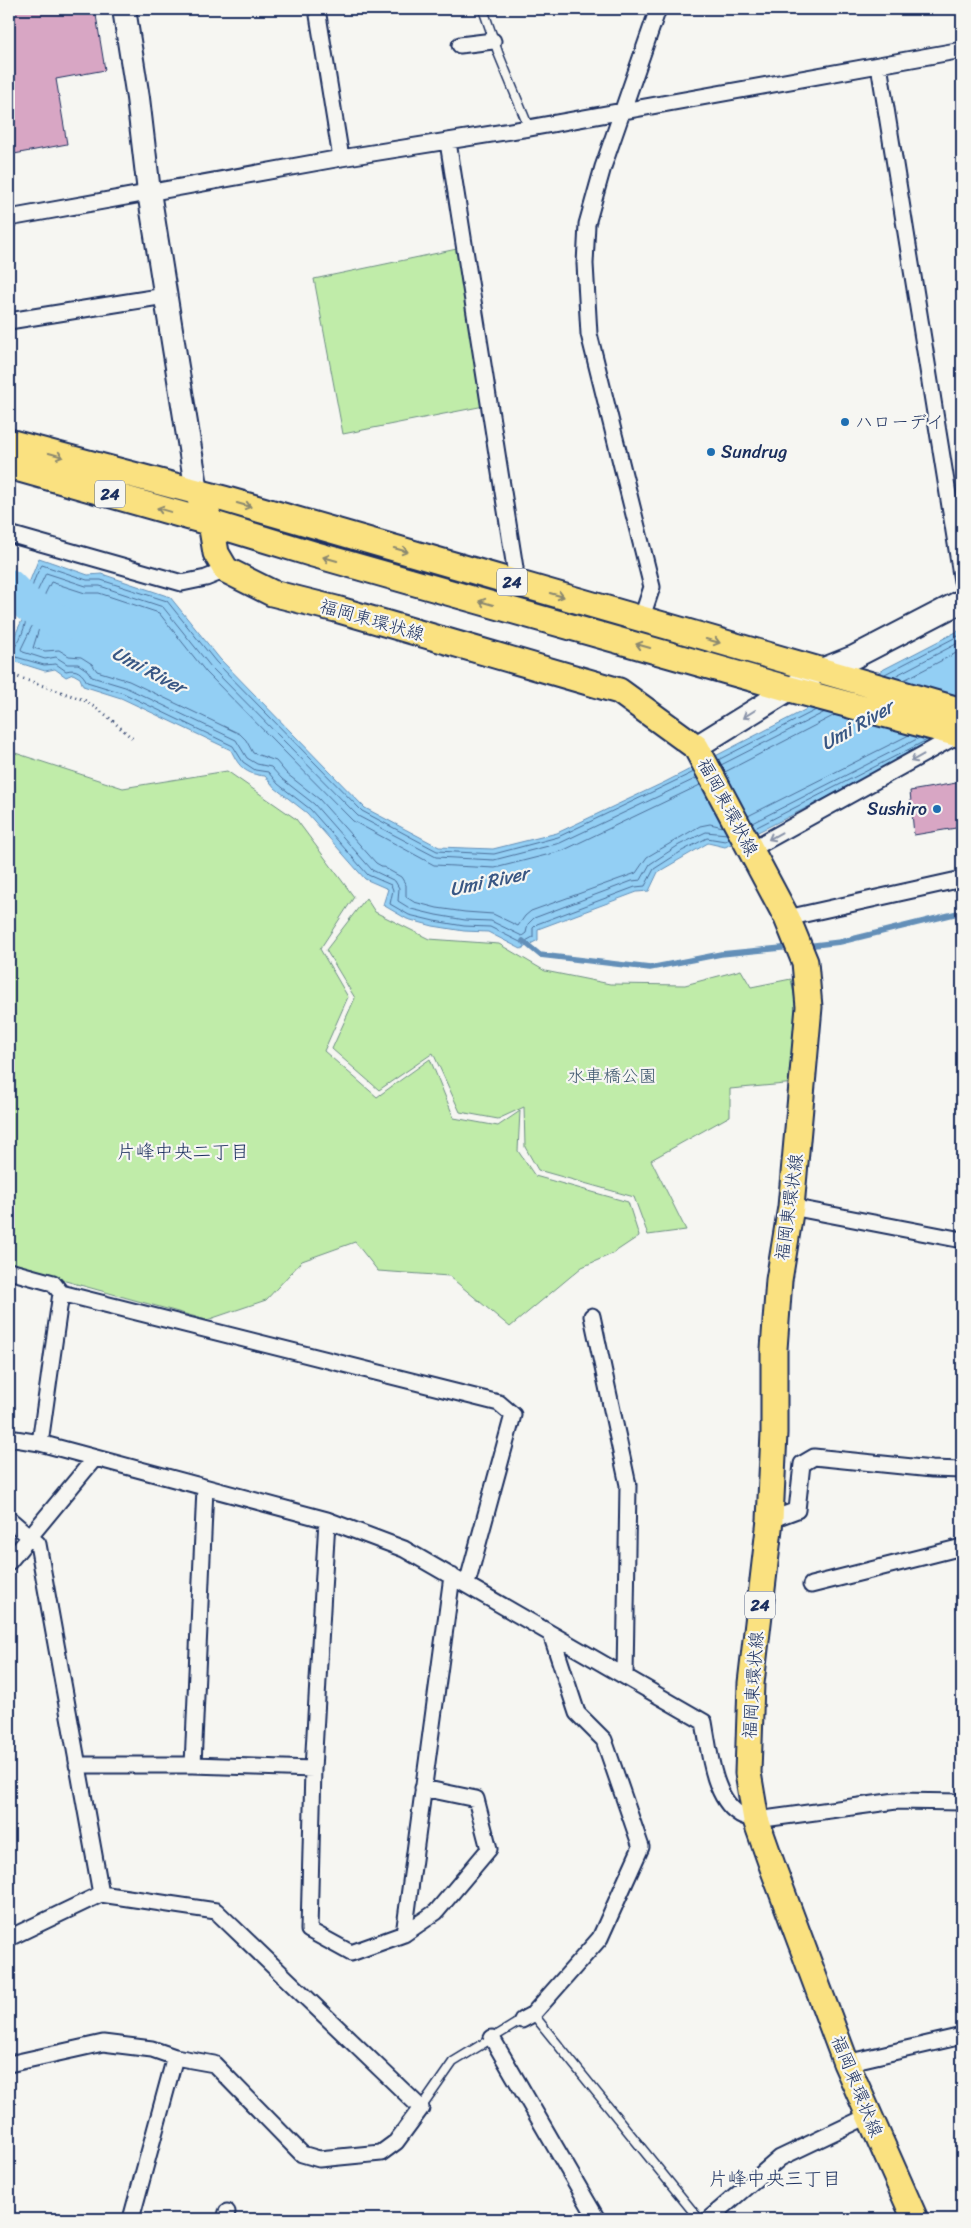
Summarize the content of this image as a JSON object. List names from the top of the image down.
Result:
{
  "streets": {
    "main road": ["24", "福岡東環状線"]
  },
  "districts": ["片峰中央二丁目", "片峰中央三丁目"],
  "water": ["Umi River"],
  "parks": ["水車橋公園"],
  "places": ["ハローデイ", "Sundrug", "Sushiro"]
}
